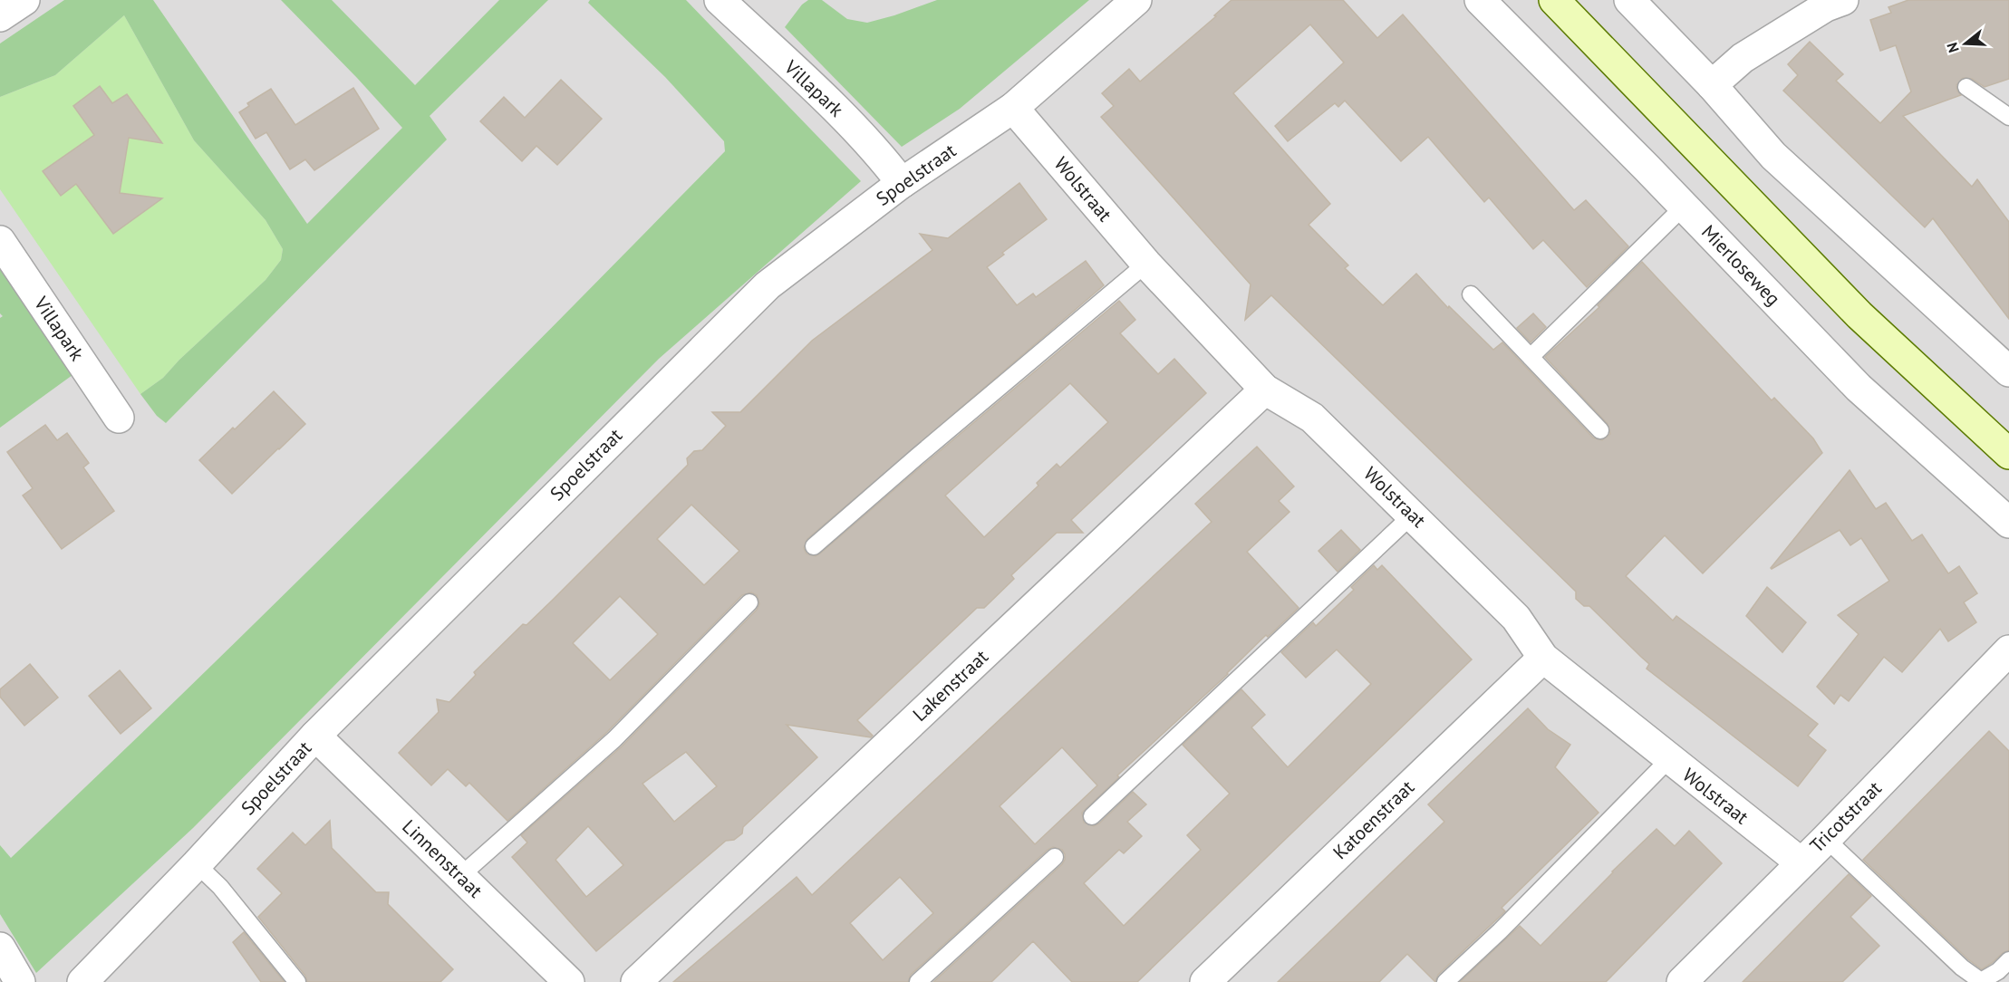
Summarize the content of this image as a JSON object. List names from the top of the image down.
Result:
{
  "streets": {
    "street": [
      "Villapark",
      "Spoelstraat",
      "Wolstraat",
      "Mierloseweg",
      "Lakenstraat",
      "Tricotstraat",
      "Katoenstraat",
      "Linnenstraat"
    ]
  },
  "crossings": [
    ["Villapark", "Spoelstraat"],
    ["Spoelstraat", "Wolstraat"],
    ["Spoelstraat", "Linnenstraat"],
    ["Wolstraat", "Lakenstraat"],
    ["Wolstraat", "Tricotstraat"],
    ["Wolstraat", "Katoenstraat"]
  ],
  "north": "left"
}
